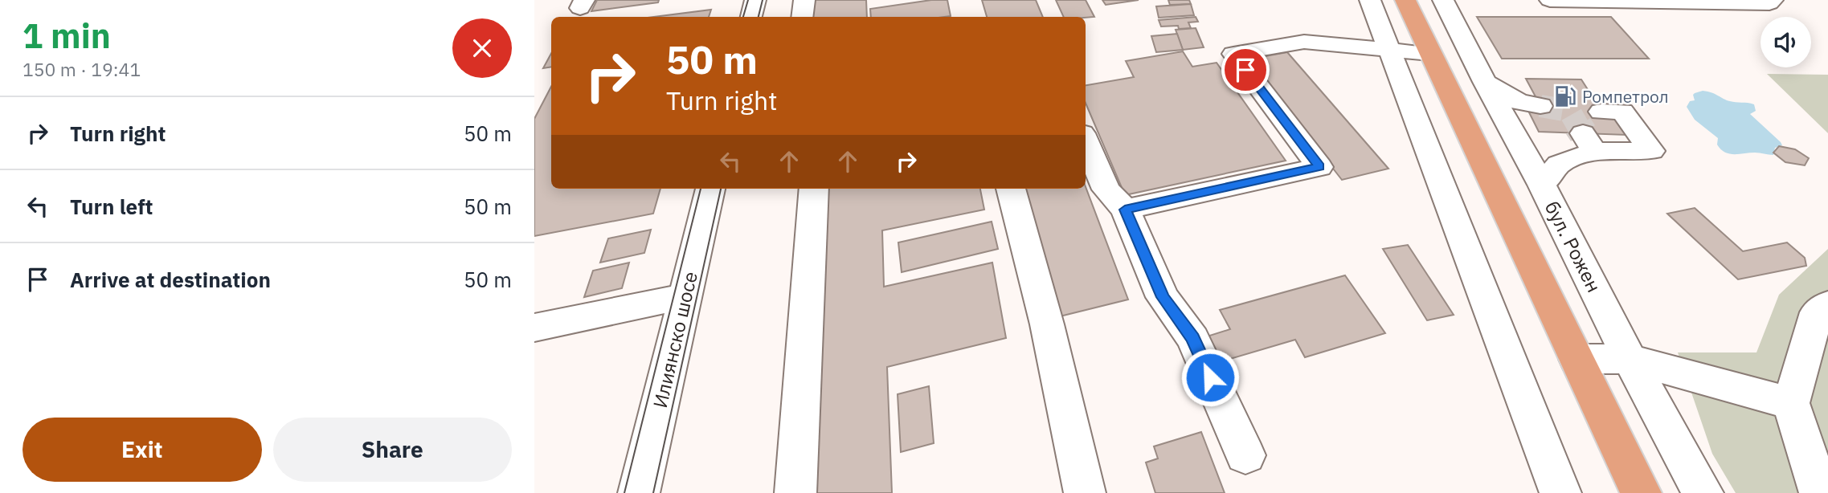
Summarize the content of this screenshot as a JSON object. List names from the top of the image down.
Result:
{
  "streets": {
    "street": ["бул. Рожен", "Илиянско шосе"]
  },
  "places": {
    "fuel station": ["Ромпетрол"]
  },
  "page": {
    "heading": ["1 min", "150 m · 19:41"],
    "turn": ["50 m", "Turn right"],
    "list": [
      {
        "name": "Turn right",
        "value": "50 m"
      },
      {
        "name": "Turn left",
        "value": "50 m"
      },
      {
        "name": "Arrive at destination",
        "value": "50 m"
      }
    ],
    "buttons": ["Exit", "Share"]
  }
}
